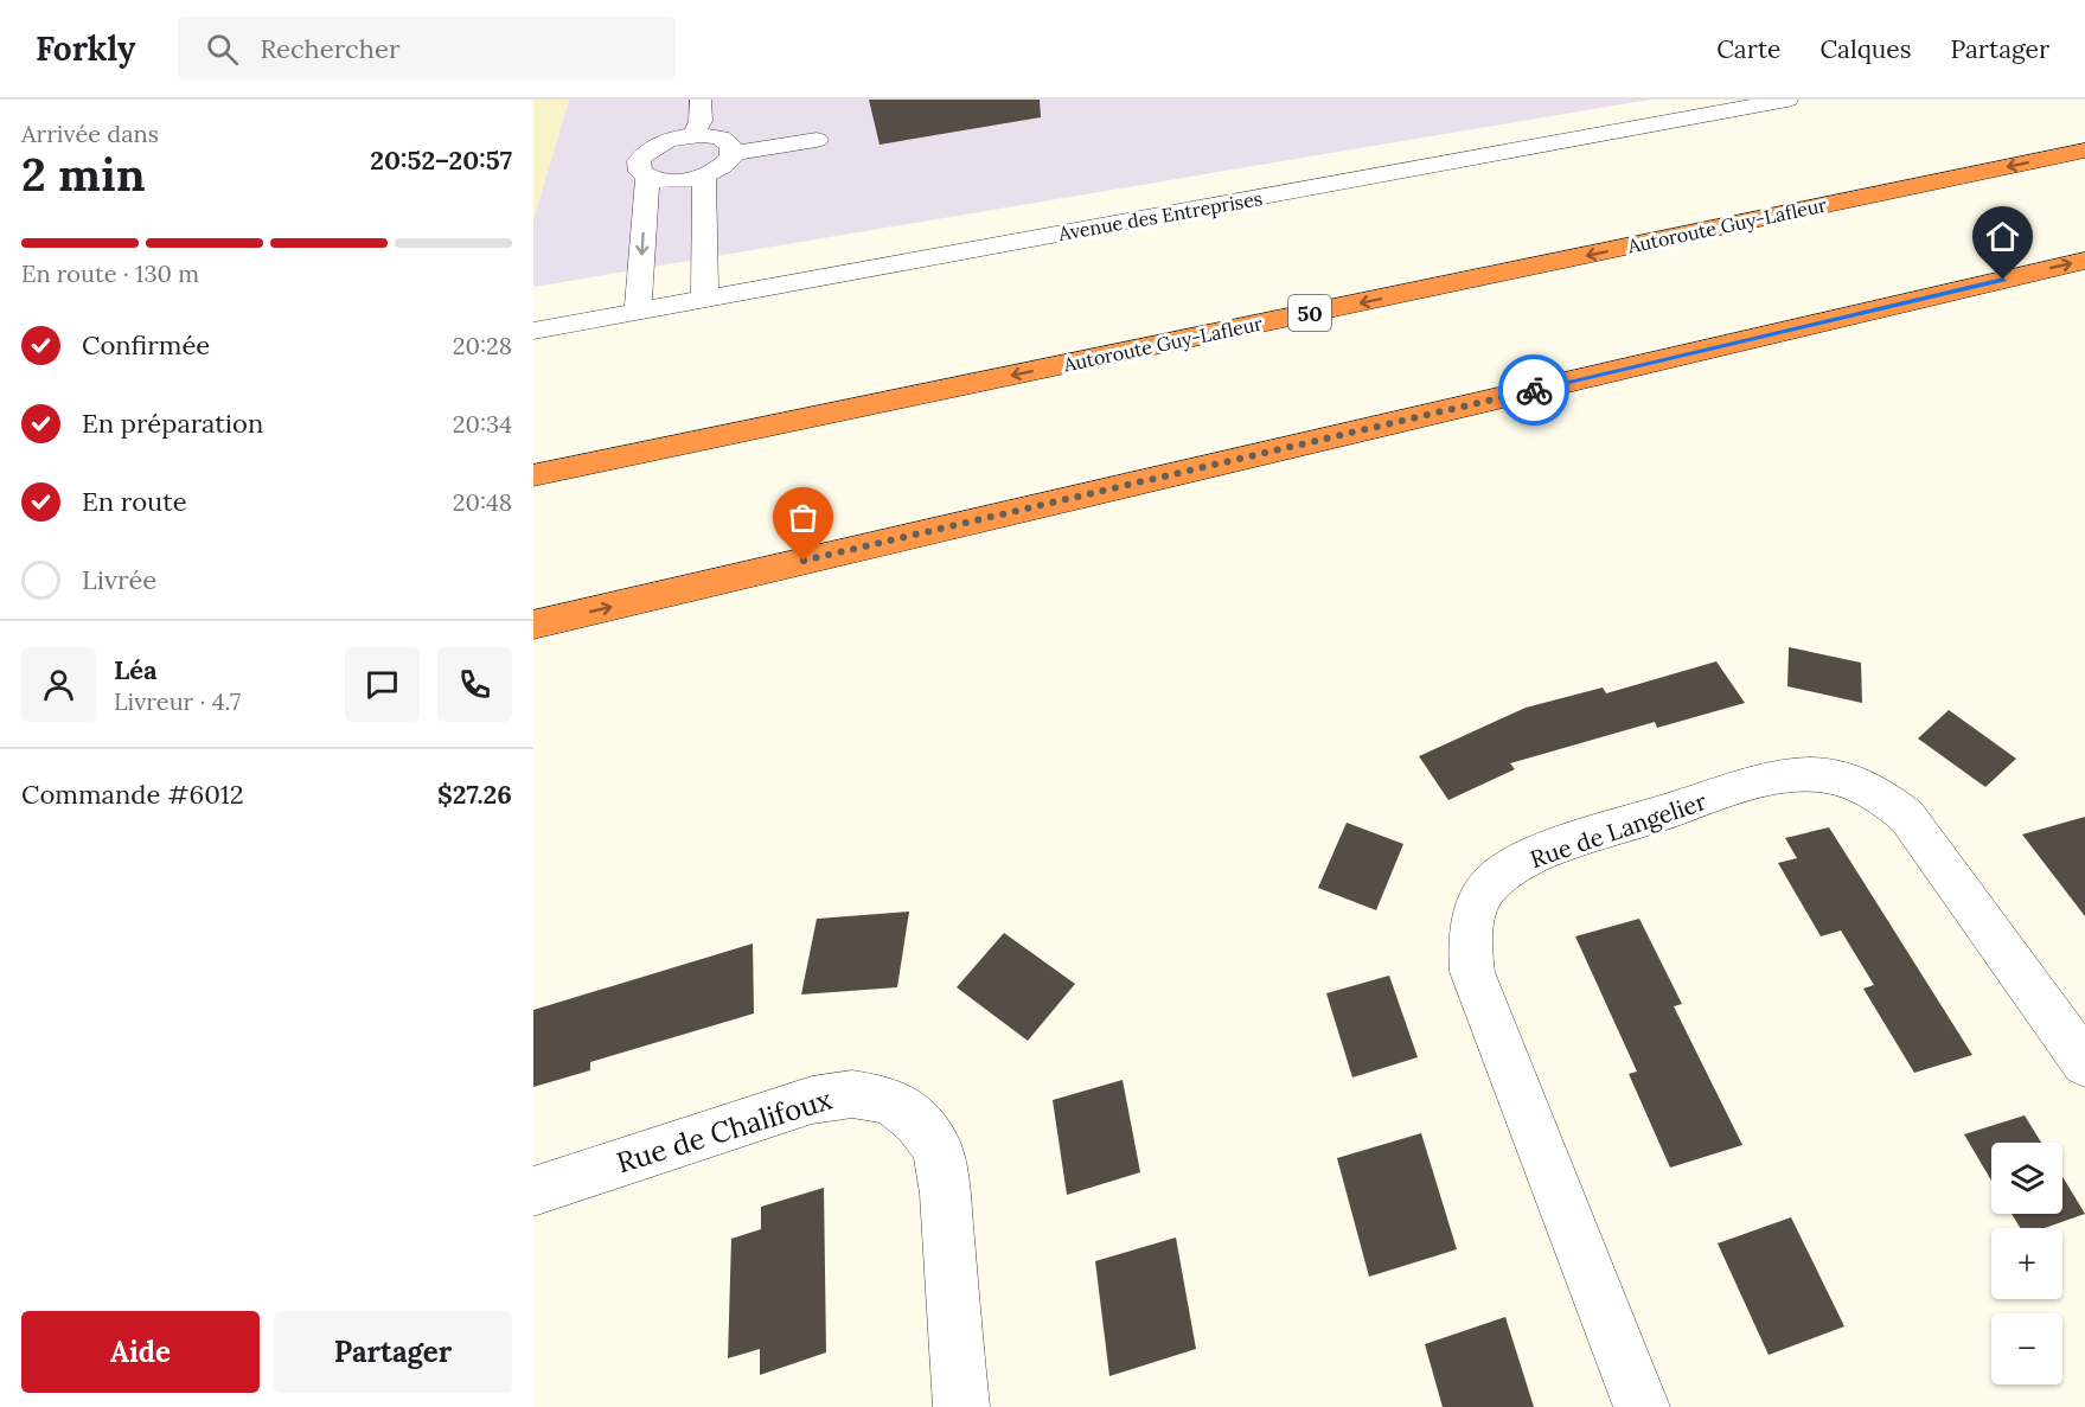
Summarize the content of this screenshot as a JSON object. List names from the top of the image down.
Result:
{
  "streets": {
    "highway": ["Autoroute Guy-Lafleur", "50"],
    "street": ["Avenue des Entreprises", "Rue de Langelier", "Rue de Chalifoux"]
  },
  "page": {
    "header": "Forkly",
    "search": "Rechercher",
    "nav": ["Carte", "Calques", "Partager"],
    "heading": ["2 min", "Arrivée dans", "20:52–20:57"],
    "panel": [
      "Léa",
      "Livreur · 4.7",
      "Commande #6012",
      "$27.26"
    ],
    "bar": "En route · 130 m",
    "list": [
      ["Confirmée", "20:28"],
      ["En préparation", "20:34"],
      ["En route", "20:48"],
      "Livrée"
    ],
    "map_buttons": ["+", "−"],
    "buttons": ["Aide", "Partager"]
  }
}
